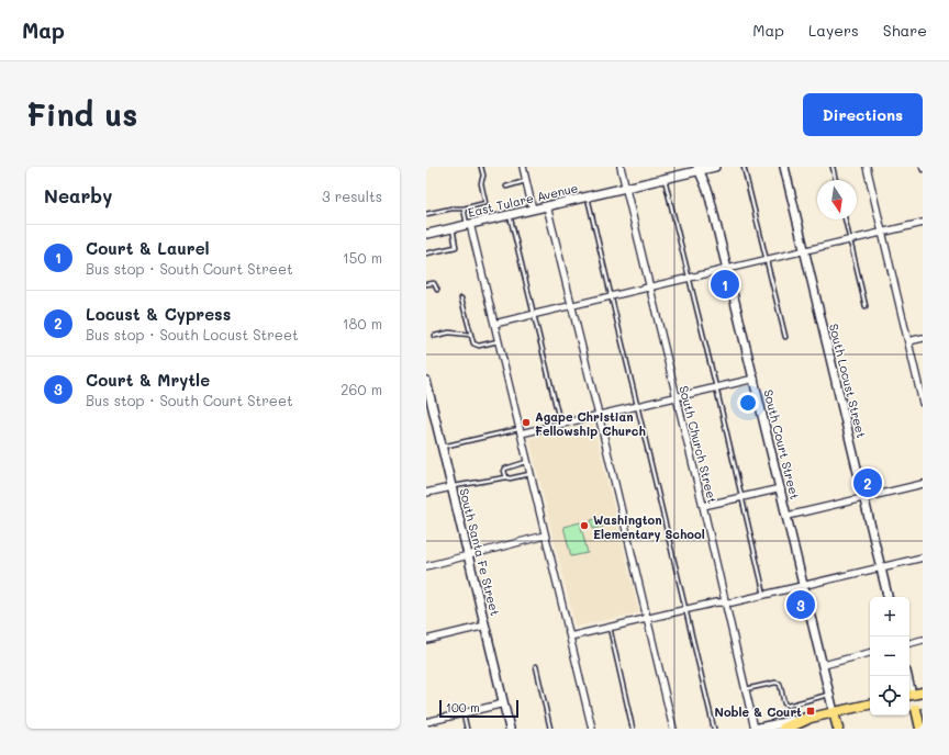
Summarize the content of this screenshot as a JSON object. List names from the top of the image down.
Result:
{
  "streets": {
    "main road": ["South Court Street"],
    "street": [
      "East Tulare Avenue",
      "South Locust Street",
      "South Church Street",
      "South Santa Fe Street"
    ]
  },
  "crossings": [
    ["East Tulare Avenue", "South Church Street"],
    ["East Tulare Avenue", "South Court Street"]
  ],
  "places": {
    "other": ["Agape Christian Fellowship Church", "Washington Elementary School"],
    "transit": ["Noble & Court"]
  },
  "scale_bar": "100 m",
  "north": "bottom",
  "page": {
    "header": "Map",
    "nav": ["Map", "Layers", "Share"],
    "buttons": "Directions",
    "title": "Find us",
    "heading": ["Nearby", "3 results"],
    "list": [
      {
        "mark": "1",
        "name": "Court & Laurel",
        "note": "Bus stop · South Court Street",
        "value": "150 m"
      },
      {
        "mark": "2",
        "name": "Locust & Cypress",
        "note": "Bus stop · South Locust Street",
        "value": "180 m"
      },
      {
        "mark": "3",
        "name": "Court & Mrytle",
        "note": "Bus stop · South Court Street",
        "value": "260 m"
      }
    ],
    "pins": ["1", "2", "3"],
    "map_buttons": ["+", "−"],
    "scale": "100 m"
  }
}
